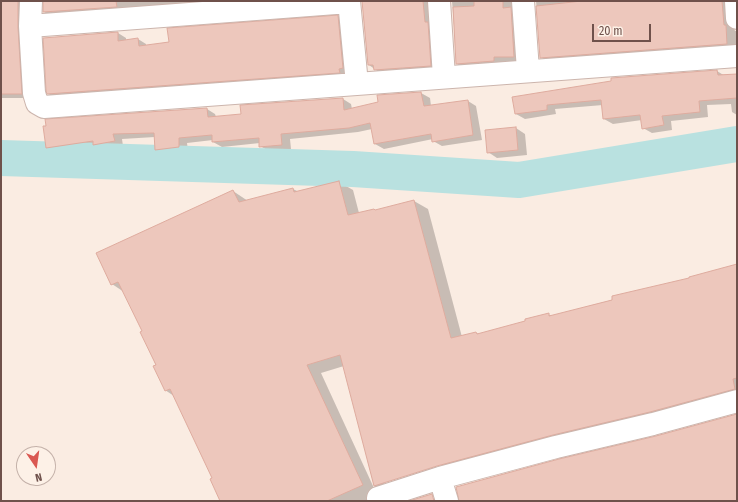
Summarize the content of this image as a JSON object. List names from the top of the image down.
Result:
{
  "scale_bar": "20 m",
  "north": "bottom"
}
